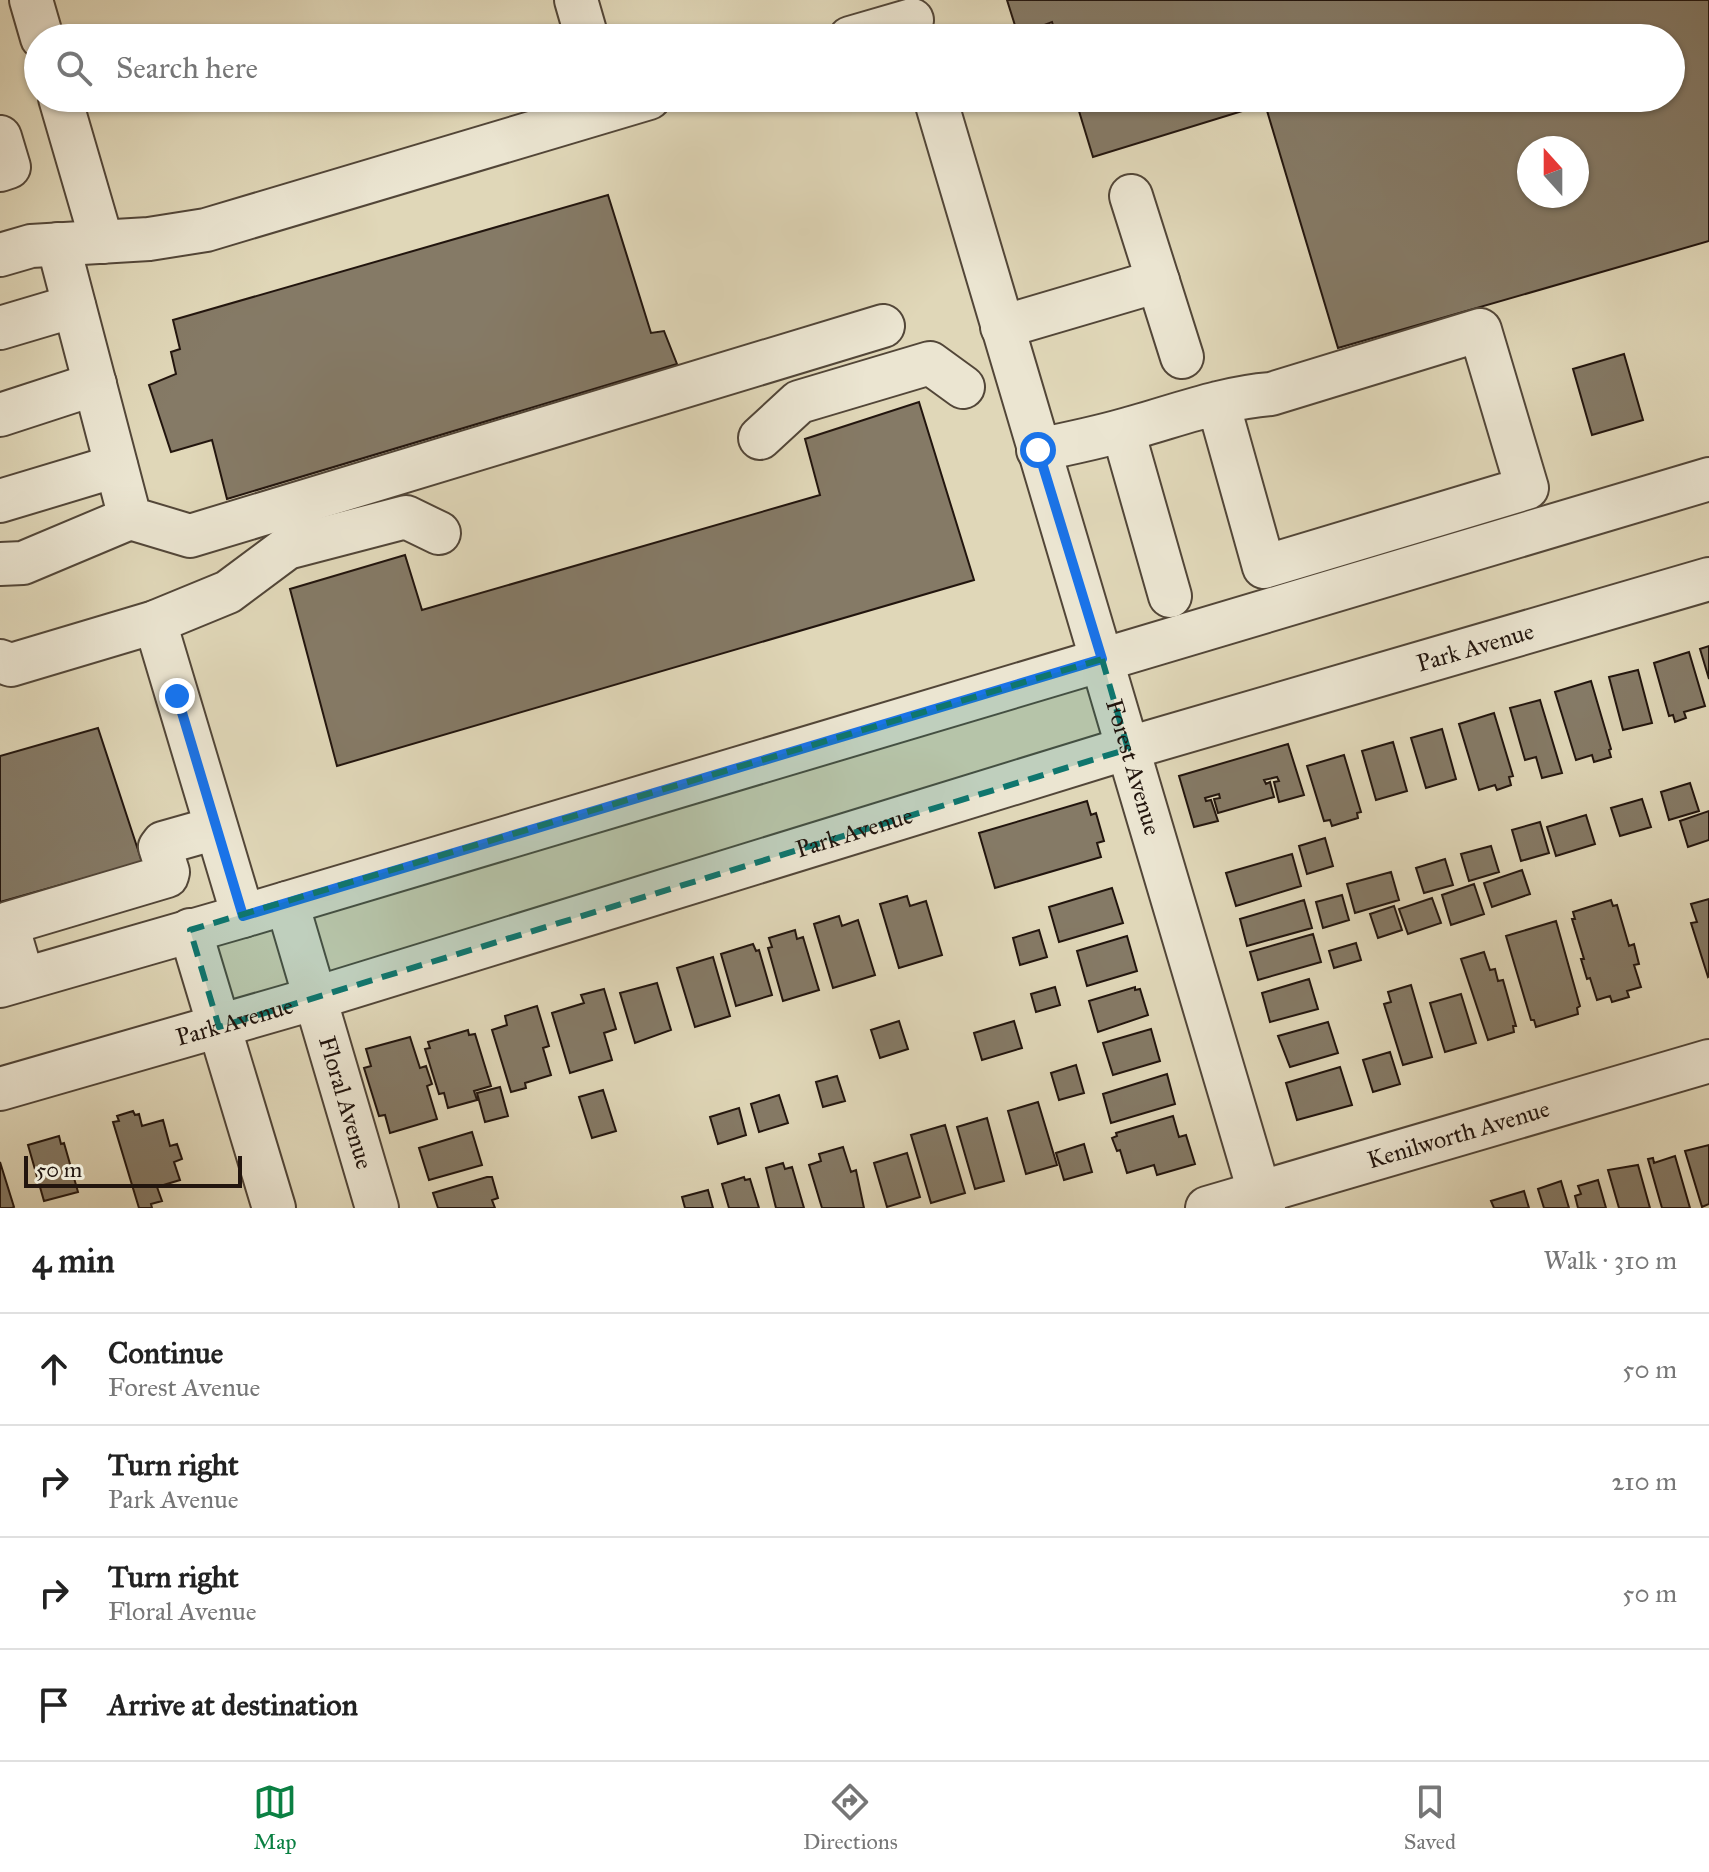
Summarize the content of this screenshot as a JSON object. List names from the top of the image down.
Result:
{
  "streets": {
    "street": [
      "Park Avenue",
      "Forest Avenue",
      "Floral Avenue",
      "Kenilworth Avenue"
    ]
  },
  "crossings": [
    ["Park Avenue", "Forest Avenue"],
    ["Park Avenue", "Floral Avenue"],
    ["Forest Avenue", "Kenilworth Avenue"]
  ],
  "scale_bar": "50 m",
  "north": "top",
  "page": {
    "search": "Search here",
    "scale": "50 m",
    "heading": ["4 min", "Walk · 310 m"],
    "list": [
      ["Continue", "Forest Avenue", "50 m"],
      ["Turn right", "Park Avenue", "210 m"],
      ["Turn right", "Floral Avenue", "50 m"],
      "Arrive at destination"
    ],
    "nav": ["Map", "Directions", "Saved"]
  }
}
